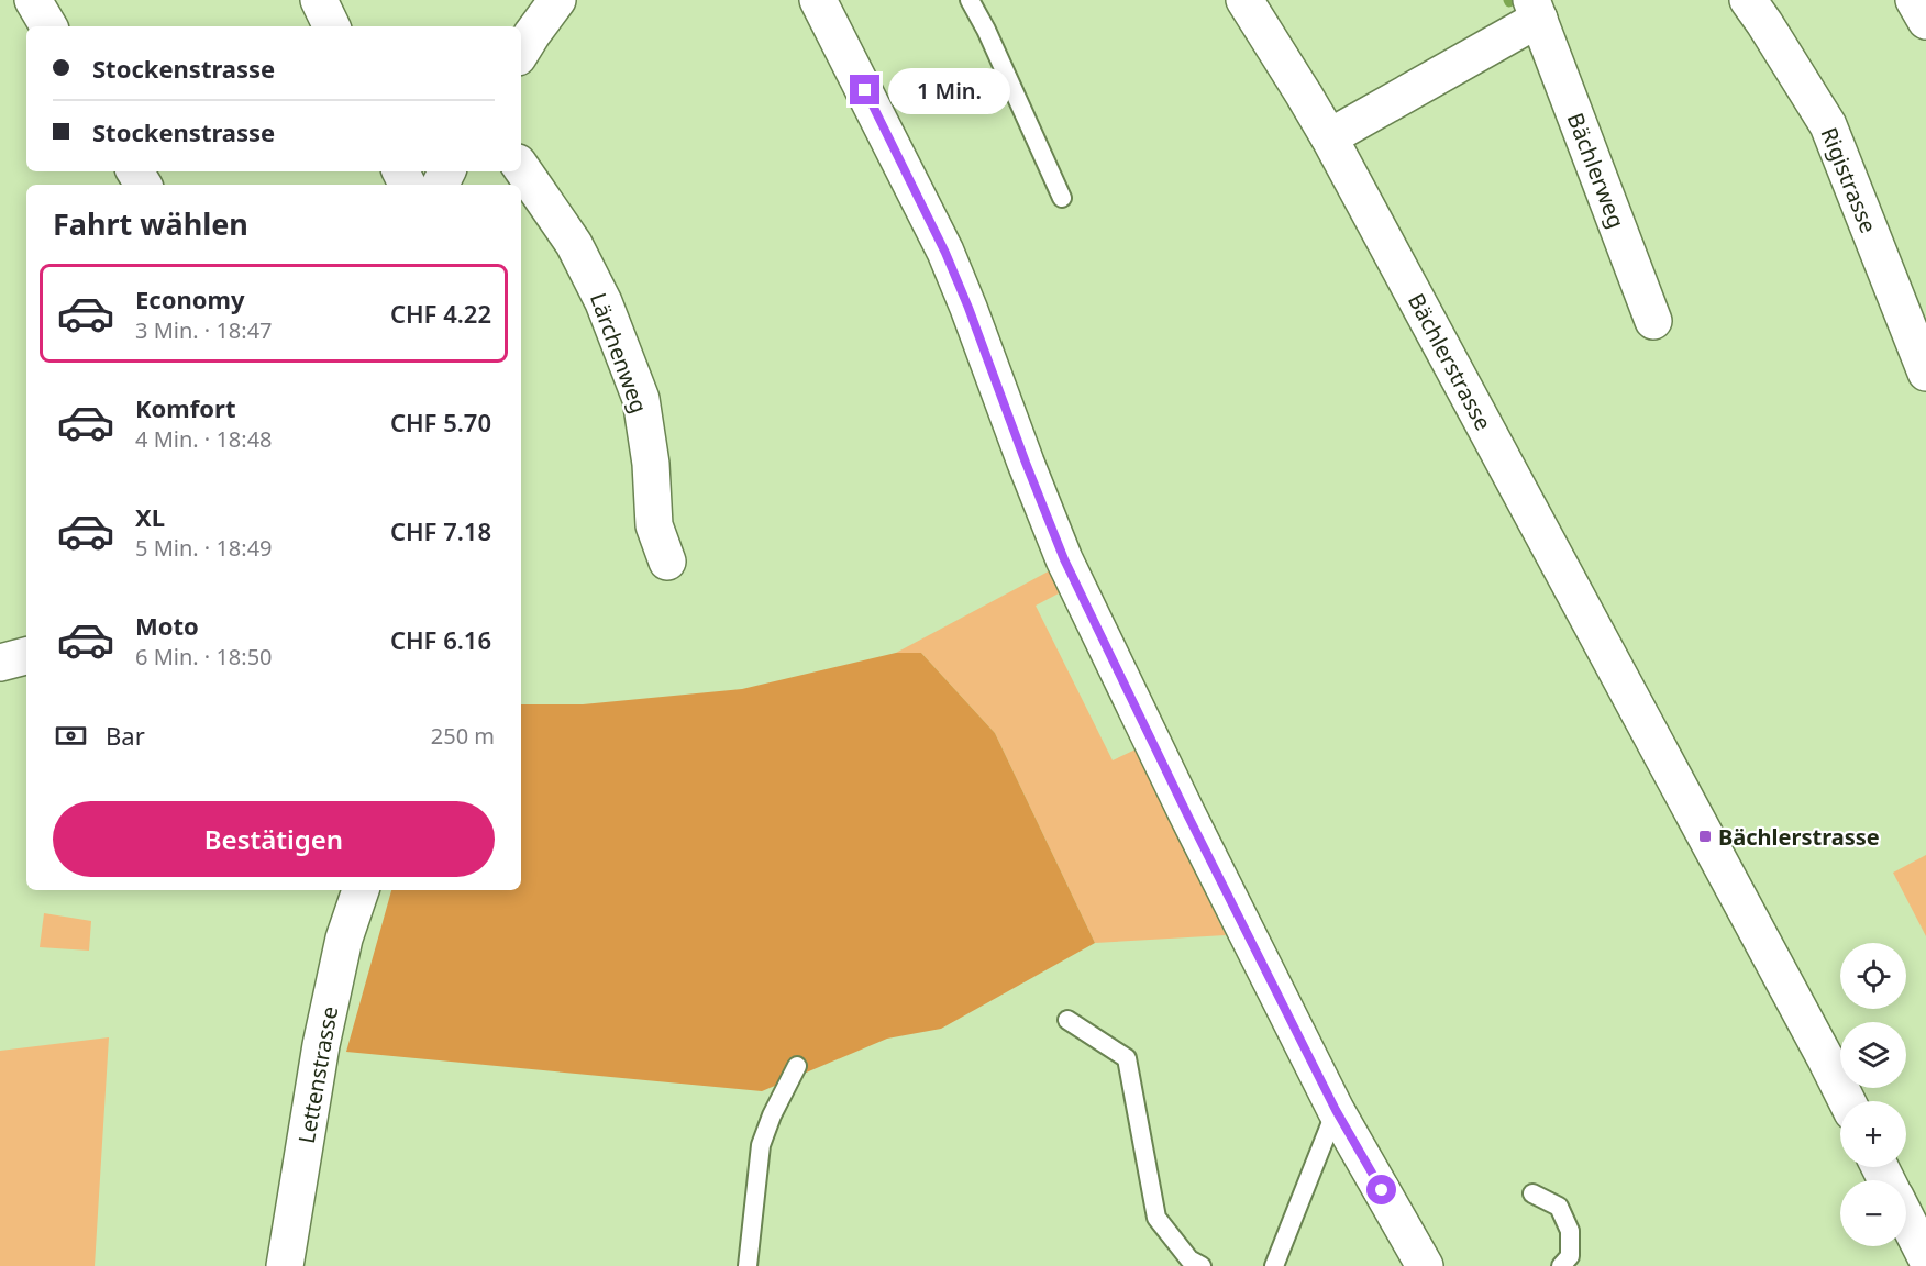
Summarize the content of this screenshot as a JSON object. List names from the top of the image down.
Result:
{
  "streets": {
    "street": [
      "Bächlerweg",
      "Rigistrasse",
      "Lärchenweg",
      "Bächlerstrasse",
      "Lettenstrasse"
    ]
  },
  "crossings": [
    ["Bächlerweg", "Bächlerstrasse"]
  ],
  "places": {
    "transit": ["Bächlerstrasse"]
  },
  "page": {
    "banner": ["Stockenstrasse", "Stockenstrasse"],
    "bubble": "1 Min.",
    "heading": "Fahrt wählen",
    "list": [
      {
        "name": "Economy",
        "note": "3 Min. · 18:47",
        "value": "CHF 4.22"
      },
      {
        "name": "Komfort",
        "note": "4 Min. · 18:48",
        "value": "CHF 5.70"
      },
      {
        "name": "XL",
        "note": "5 Min. · 18:49",
        "value": "CHF 7.18"
      },
      {
        "name": "Moto",
        "note": "6 Min. · 18:50",
        "value": "CHF 6.16"
      }
    ],
    "pay": ["Bar", "250 m"],
    "buttons": "Bestätigen",
    "map_buttons": ["+", "−"]
  }
}
